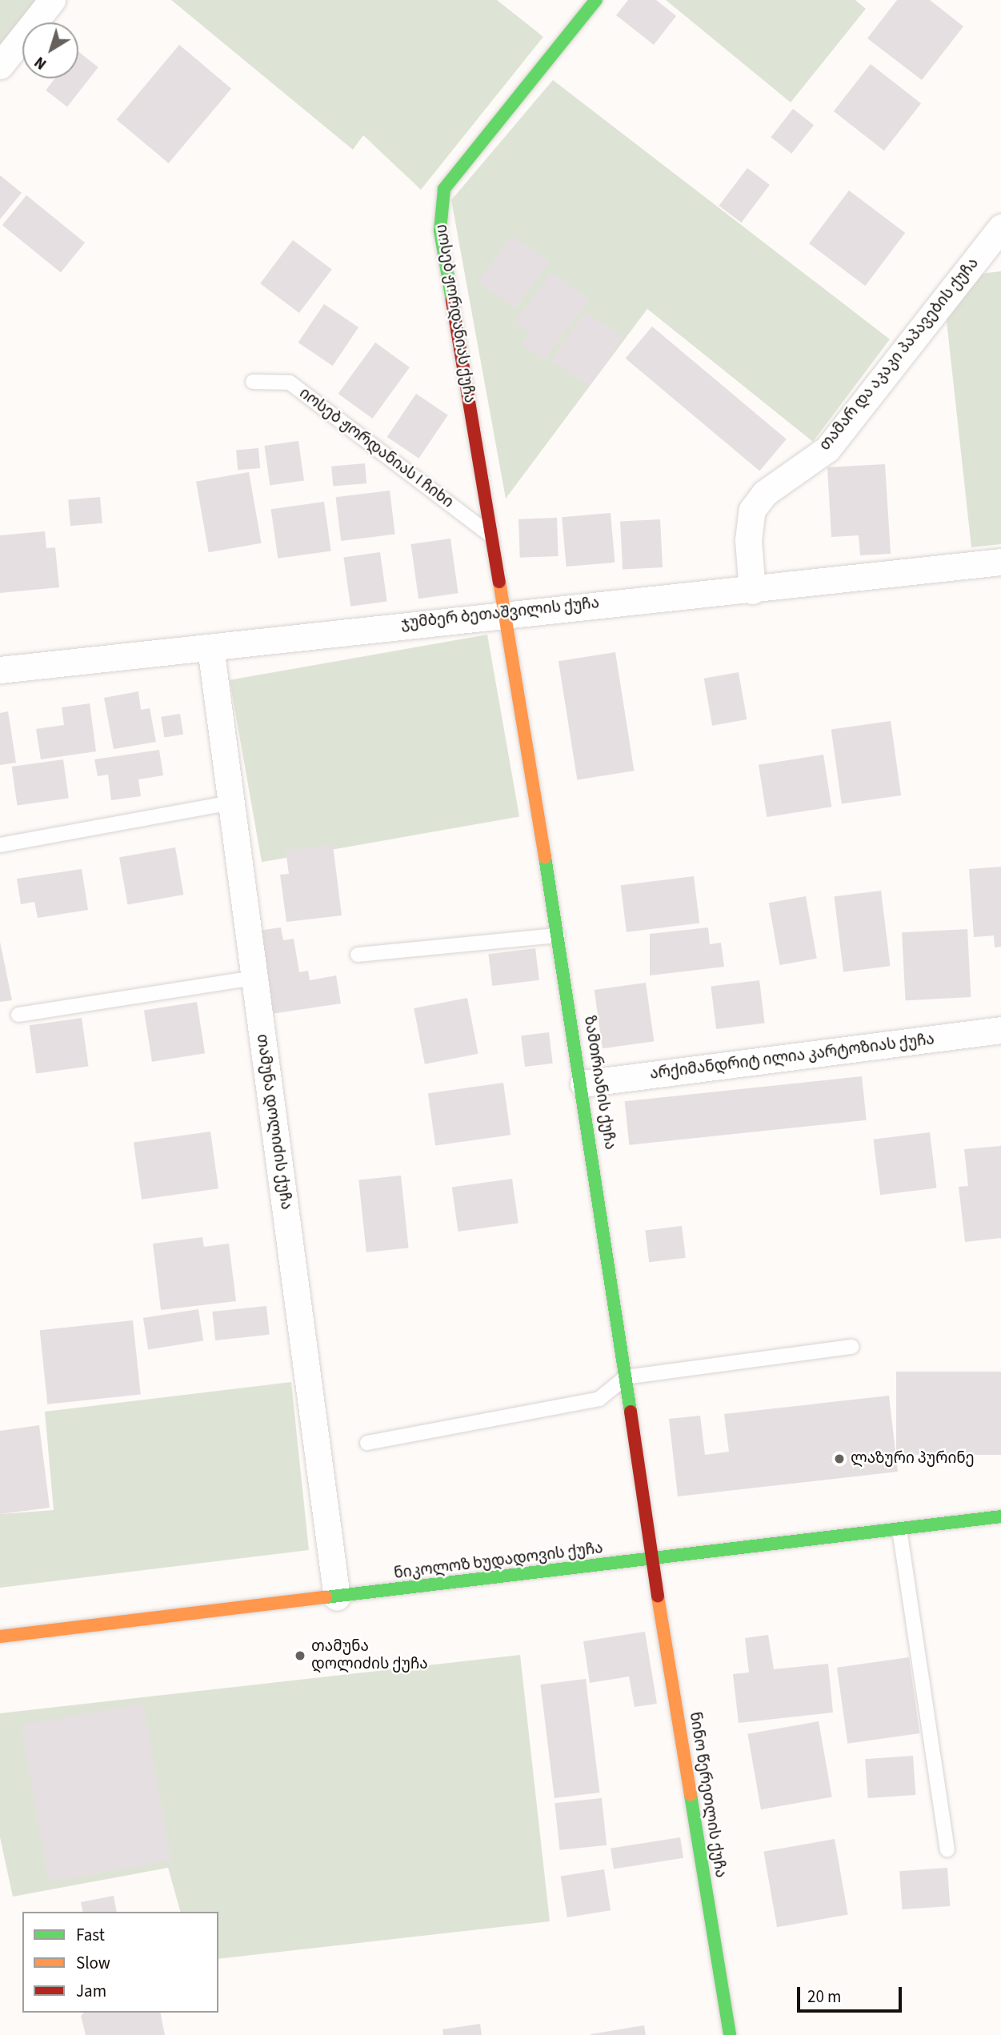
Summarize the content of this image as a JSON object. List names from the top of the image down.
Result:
{
  "streets": {
    "street": [
      "იოსებ ჟორდანიას ქუჩა",
      "თამარ და აკაკი პაპავების ქუჩა",
      "ჯუმბერ ბეთაშვილის ქუჩა",
      "არქიმანდრიტ ილია კარტოზიას ქუჩა",
      "ზამთრიანის ქუჩა",
      "თამუნა დოლიძის ქუჩა",
      "ნიკოლოზ ხუდადოვის ქუჩა",
      "ნინო წერეთლის ქუჩა"
    ],
    "lane": ["იოსებ ჟორდანიას I ჩიხი"]
  },
  "crossings": [
    ["იოსებ ჟორდანიას ქუჩა", "იოსებ ჟორდანიას I ჩიხი"],
    ["იოსებ ჟორდანიას ქუჩა", "ჯუმბერ ბეთაშვილის ქუჩა"],
    ["იოსებ ჟორდანიას ქუჩა", "ზამთრიანის ქუჩა"],
    ["თამარ და აკაკი პაპავების ქუჩა", "ჯუმბერ ბეთაშვილის ქუჩა"],
    ["ჯუმბერ ბეთაშვილის ქუჩა", "ზამთრიანის ქუჩა"],
    ["ჯუმბერ ბეთაშვილის ქუჩა", "თამუნა დოლიძის ქუჩა"],
    ["არქიმანდრიტ ილია კარტოზიას ქუჩა", "ზამთრიანის ქუჩა"],
    ["ზამთრიანის ქუჩა", "ნიკოლოზ ხუდადოვის ქუჩა"],
    ["ზამთრიანის ქუჩა", "ნინო წერეთლის ქუჩა"],
    ["თამუნა დოლიძის ქუჩა", "ნიკოლოზ ხუდადოვის ქუჩა"],
    ["ნიკოლოზ ხუდადოვის ქუჩა", "ნინო წერეთლის ქუჩა"]
  ],
  "places": ["ლაზური პურინე", "თამუნა დოლიძის ქუჩა"],
  "legend": ["Fast", "Slow", "Jam"],
  "scale_bar": "20 m",
  "north": "bottom left"
}
